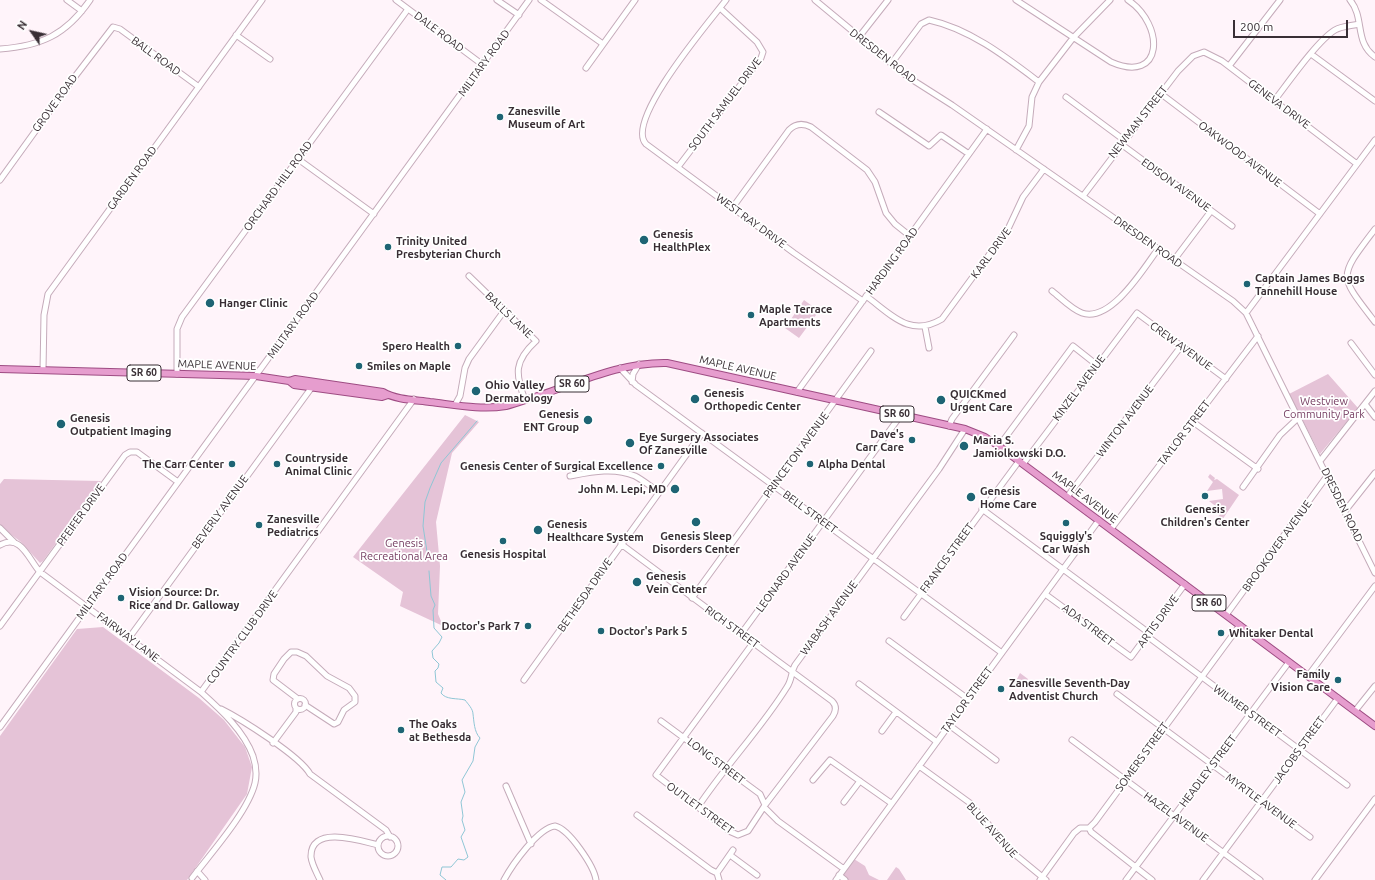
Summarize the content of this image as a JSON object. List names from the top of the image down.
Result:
{
  "streets": {
    "main road": ["MAPLE AVENUE", "SR 60"],
    "street": [
      "DALE ROAD",
      "BALL ROAD",
      "DRESDEN ROAD",
      "MILITARY ROAD",
      "GROVE ROAD",
      "SOUTH SAMUEL DRIVE",
      "GENEVA DRIVE",
      "NEWMAN STREET",
      "OAKWOOD AVENUE",
      "GARDEN ROAD",
      "EDISON AVENUE",
      "ORCHARD HILL ROAD",
      "WEST RAY DRIVE",
      "KARL DRIVE",
      "HARDING ROAD",
      "BALLS LANE",
      "CREW AVENUE",
      "KINZEL AVENUE",
      "WINTON AVENUE",
      "TAYLOR STREET",
      "PRINCETON AVENUE",
      "BEVERLY AVENUE",
      "BELL STREET",
      "PFEIFER DRIVE",
      "BROOKOVER AVENUE",
      "FRANCIS STREET",
      "LEONARD AVENUE",
      "BETHESDA DRIVE",
      "WABASH AVENUE",
      "ARTIS DRIVE",
      "ADA STREET",
      "RICH STREET",
      "FAIRWAY LANE",
      "COUNTRY CLUB DRIVE",
      "WILMER STREET",
      "JACOBS STREET",
      "SOMERS STREET",
      "LONG STREET",
      "HEADLEY STREET",
      "MYRTLE AVENUE",
      "OUTLET STREET",
      "HAZEL AVENUE",
      "BLUE AVENUE"
    ]
  },
  "crossings": [
    ["DALE ROAD", "MILITARY ROAD"],
    ["DALE ROAD", "ORCHARD HILL ROAD"],
    ["BALL ROAD", "GROVE ROAD"],
    ["BALL ROAD", "GARDEN ROAD"],
    ["DRESDEN ROAD", "NEWMAN STREET"],
    ["DRESDEN ROAD", "KARL DRIVE"],
    ["DRESDEN ROAD", "HARDING ROAD"],
    ["DRESDEN ROAD", "TAYLOR STREET"],
    ["DRESDEN ROAD", "BROOKOVER AVENUE"],
    ["MILITARY ROAD", "MAPLE AVENUE"],
    ["MILITARY ROAD", "PFEIFER DRIVE"],
    ["MILITARY ROAD", "FAIRWAY LANE"],
    ["SOUTH SAMUEL DRIVE", "WEST RAY DRIVE"],
    ["GENEVA DRIVE", "NEWMAN STREET"],
    ["NEWMAN STREET", "OAKWOOD AVENUE"],
    ["NEWMAN STREET", "EDISON AVENUE"],
    ["GARDEN ROAD", "MAPLE AVENUE"],
    ["ORCHARD HILL ROAD", "MAPLE AVENUE"],
    ["WEST RAY DRIVE", "HARDING ROAD"],
    ["HARDING ROAD", "MAPLE AVENUE"],
    ["BALLS LANE", "MAPLE AVENUE"],
    ["CREW AVENUE", "KINZEL AVENUE"],
    ["CREW AVENUE", "WINTON AVENUE"],
    ["CREW AVENUE", "TAYLOR STREET"],
    ["MAPLE AVENUE", "KINZEL AVENUE"],
    ["MAPLE AVENUE", "WINTON AVENUE"],
    ["MAPLE AVENUE", "TAYLOR STREET"],
    ["MAPLE AVENUE", "PRINCETON AVENUE"],
    ["MAPLE AVENUE", "BEVERLY AVENUE"],
    ["MAPLE AVENUE", "BELL STREET"],
    ["MAPLE AVENUE", "BROOKOVER AVENUE"],
    ["MAPLE AVENUE", "FRANCIS STREET"],
    ["MAPLE AVENUE", "LEONARD AVENUE"],
    ["MAPLE AVENUE", "WABASH AVENUE"],
    ["MAPLE AVENUE", "ARTIS DRIVE"],
    ["MAPLE AVENUE", "COUNTRY CLUB DRIVE"],
    ["MAPLE AVENUE", "JACOBS STREET"],
    ["MAPLE AVENUE", "SOMERS STREET"],
    ["MAPLE AVENUE", "HEADLEY STREET"],
    ["KINZEL AVENUE", "FRANCIS STREET"],
    ["TAYLOR STREET", "BELL STREET"],
    ["TAYLOR STREET", "ADA STREET"],
    ["TAYLOR STREET", "WILMER STREET"],
    ["TAYLOR STREET", "LONG STREET"],
    ["TAYLOR STREET", "BLUE AVENUE"],
    ["PRINCETON AVENUE", "BELL STREET"],
    ["PRINCETON AVENUE", "RICH STREET"],
    ["BEVERLY AVENUE", "FAIRWAY LANE"],
    ["BELL STREET", "FRANCIS STREET"],
    ["BELL STREET", "LEONARD AVENUE"],
    ["BELL STREET", "BETHESDA DRIVE"],
    ["BELL STREET", "WABASH AVENUE"],
    ["PFEIFER DRIVE", "FAIRWAY LANE"],
    ["FRANCIS STREET", "WILMER STREET"],
    ["LEONARD AVENUE", "RICH STREET"],
    ["BETHESDA DRIVE", "RICH STREET"],
    ["WABASH AVENUE", "RICH STREET"],
    ["WABASH AVENUE", "LONG STREET"],
    ["WABASH AVENUE", "OUTLET STREET"],
    ["ARTIS DRIVE", "ADA STREET"],
    ["ARTIS DRIVE", "WILMER STREET"],
    ["RICH STREET", "LONG STREET"],
    ["RICH STREET", "OUTLET STREET"],
    ["FAIRWAY LANE", "COUNTRY CLUB DRIVE"],
    ["WILMER STREET", "JACOBS STREET"],
    ["WILMER STREET", "SOMERS STREET"],
    ["WILMER STREET", "HEADLEY STREET"],
    ["JACOBS STREET", "MYRTLE AVENUE"],
    ["JACOBS STREET", "HAZEL AVENUE"],
    ["SOMERS STREET", "MYRTLE AVENUE"],
    ["SOMERS STREET", "HAZEL AVENUE"],
    ["SOMERS STREET", "BLUE AVENUE"],
    ["LONG STREET", "OUTLET STREET"],
    ["HEADLEY STREET", "MYRTLE AVENUE"],
    ["HEADLEY STREET", "HAZEL AVENUE"]
  ],
  "parks": ["Westview Community Park", "Genesis Recreational Area"],
  "places": [
    "Zanesville Museum of Art",
    "Genesis HealthPlex",
    "Trinity United Presbyterian Church",
    "Captain James Boggs Tannehill House",
    "Hanger Clinic",
    "Maple Terrace Apartments",
    "Spero Health",
    "Smiles on Maple",
    "Ohio Valley Dermatology",
    "Genesis Orthopedic Center",
    "QUICKmed Urgent Care",
    "Genesis ENT Group",
    "Genesis Outpatient Imaging",
    "Dave's Carr Care",
    "Eye Surgery Associates Of Zanesville",
    "Maria S. Jamiolkowski D.O.",
    "The Carr Center",
    "Countryside Animal Clinic",
    "Alpha Dental",
    "Genesis Center of Surgical Excellence",
    "John M. Lepi, MD",
    "Genesis Children's Center",
    "Genesis Home Care",
    "Genesis Sleep Disorders Center",
    "Squiggly's Car Wash",
    "Zanesville Pediatrics",
    "Genesis Healthcare System",
    "Genesis Hospital",
    "Genesis Vein Center",
    "Vision Source: Dr. Rice and Dr. Galloway",
    "Doctor's Park 7",
    "Doctor's Park 5",
    "Whitaker Dental",
    "Family Vision Care",
    "Zanesville Seventh-Day Adventist Church",
    "The Oaks at Bethesda"
  ],
  "scale_bar": "200 m",
  "north": "top left"
}
